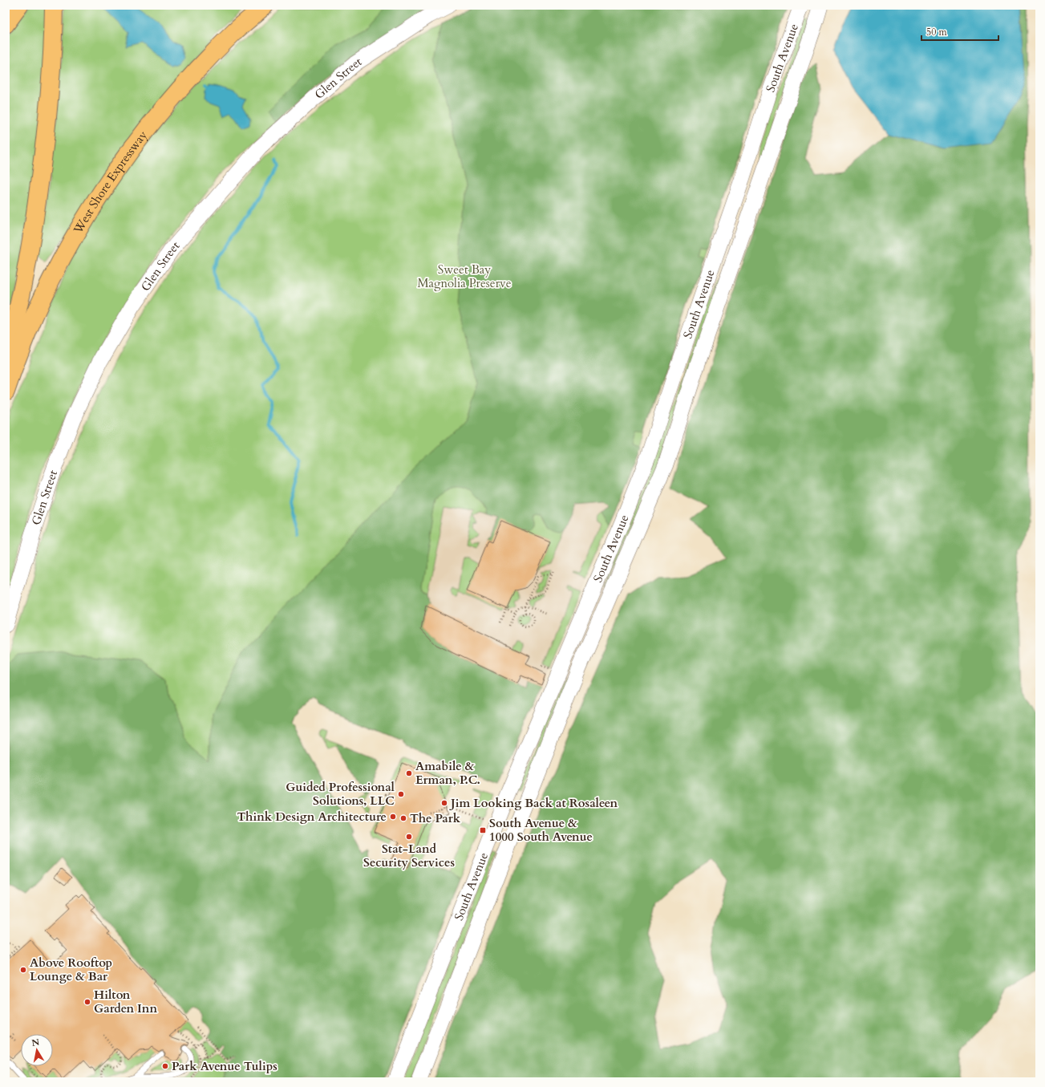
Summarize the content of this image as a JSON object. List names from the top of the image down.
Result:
{
  "streets": {
    "highway": ["West Shore Expressway"],
    "street": ["South Avenue", "Glen Street"]
  },
  "parks": ["Sweet Bay Magnolia Preserve"],
  "places": {
    "other": [
      "Amabile & Erman, P.C.",
      "Guided Professional Solutions, LLC",
      "Jim Looking Back at Rosaleen",
      "Think Design Architecture",
      "The Park",
      "Stat-Land Security Services",
      "Above Rooftop Lounge & Bar",
      "Hilton Garden Inn",
      "Park Avenue Tulips"
    ],
    "transit": ["South Avenue & 1000 South Avenue"]
  },
  "scale_bar": "50 m",
  "north": "top"
}
